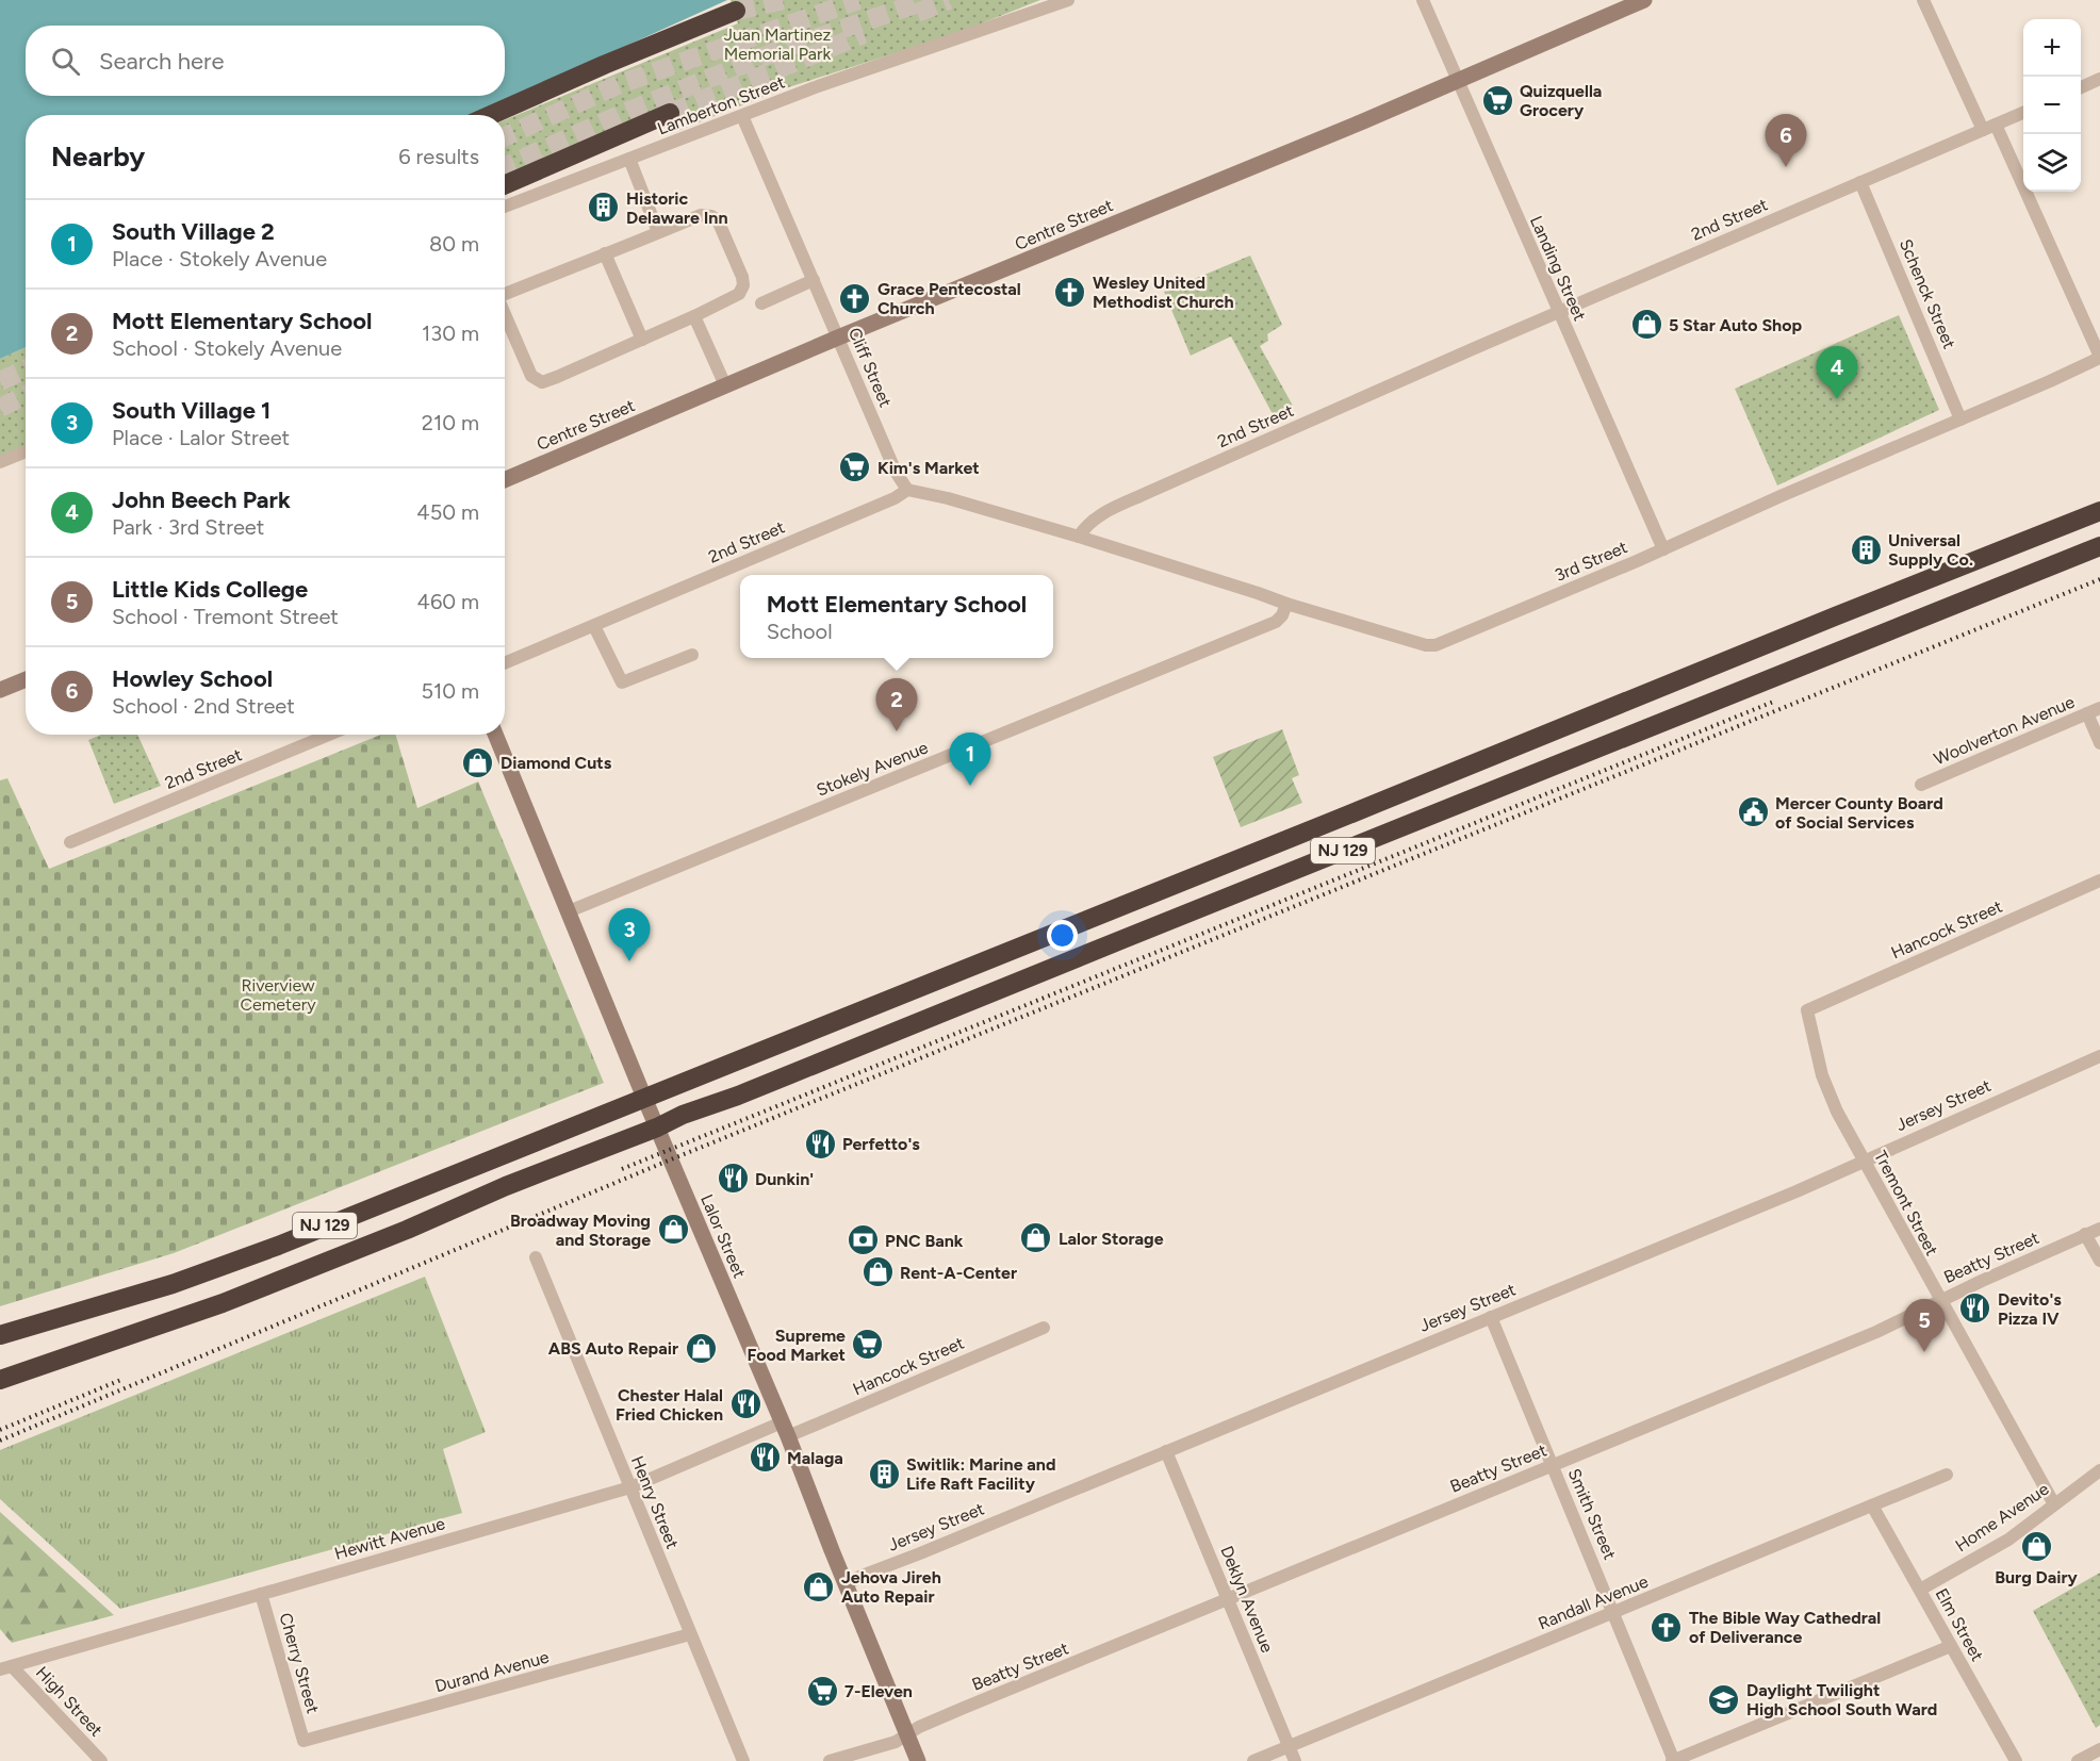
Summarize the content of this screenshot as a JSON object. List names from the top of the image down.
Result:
{
  "streets": {
    "highway": ["NJ 129"],
    "street": [
      "Lamberton Street",
      "2nd Street",
      "Centre Street",
      "Landing Street",
      "Schenck Street",
      "Cliff Street",
      "3rd Street",
      "Woolverton Avenue",
      "Stokely Avenue",
      "Hancock Street",
      "Jersey Street",
      "Tremont Street",
      "Lalor Street",
      "Beatty Street",
      "Henry Street",
      "Smith Street",
      "Home Avenue",
      "Hewitt Avenue",
      "Deklyn Avenue",
      "Randall Avenue",
      "Elm Street",
      "Cherry Street",
      "Durand Avenue",
      "High Street"
    ]
  },
  "crossings": [
    ["Lamberton Street", "Cliff Street"],
    ["2nd Street", "Landing Street"],
    ["2nd Street", "Schenck Street"],
    ["2nd Street", "Cliff Street"],
    ["2nd Street", "3rd Street"],
    ["Centre Street", "Landing Street"],
    ["Centre Street", "Cliff Street"],
    ["Landing Street", "3rd Street"],
    ["Schenck Street", "3rd Street"],
    ["3rd Street", "Stokely Avenue"],
    ["Stokely Avenue", "Lalor Street"],
    ["NJ 129", "Lalor Street"],
    ["Hancock Street", "Tremont Street"],
    ["Hancock Street", "Lalor Street"],
    ["Hancock Street", "Hewitt Avenue"],
    ["Jersey Street", "Tremont Street"],
    ["Jersey Street", "Lalor Street"],
    ["Jersey Street", "Smith Street"],
    ["Jersey Street", "Deklyn Avenue"],
    ["Tremont Street", "Beatty Street"],
    ["Tremont Street", "Home Avenue"],
    ["Lalor Street", "Beatty Street"],
    ["Lalor Street", "Hewitt Avenue"],
    ["Beatty Street", "Smith Street"],
    ["Beatty Street", "Deklyn Avenue"],
    ["Henry Street", "Hewitt Avenue"],
    ["Henry Street", "Durand Avenue"],
    ["Smith Street", "Randall Avenue"],
    ["Home Avenue", "Elm Street"],
    ["Hewitt Avenue", "Cherry Street"],
    ["Hewitt Avenue", "High Street"],
    ["Deklyn Avenue", "Randall Avenue"],
    ["Randall Avenue", "Elm Street"],
    ["Cherry Street", "Durand Avenue"]
  ],
  "parks": ["Juan Martinez Memorial Park", "Riverview Cemetery"],
  "places": {
    "supermarket": [
      "Quizquella Grocery",
      "Kim's Market",
      "Supreme Food Market",
      "7-Eleven"
    ],
    "building": ["Historic Delaware Inn", "Universal Supply Co.", "Switlik: Marine and Life Raft Facility"],
    "church": ["Wesley United Methodist Church", "Grace Pentecostal Church", "The Bible Way Cathedral of Deliverance"],
    "shop": [
      "5 Star Auto Shop",
      "Diamond Cuts",
      "Broadway Moving and Storage",
      "Lalor Storage",
      "Rent-A-Center",
      "ABS Auto Repair",
      "Burg Dairy",
      "Jehova Jireh Auto Repair"
    ],
    "public building": ["Mercer County Board of Social Services"],
    "restaurant": [
      "Perfetto's",
      "Dunkin'",
      "Devito's Pizza IV",
      "Chester Halal Fried Chicken",
      "Malaga"
    ],
    "bank": ["PNC Bank"],
    "school or university": ["Daylight Twilight High School South Ward"]
  },
  "page": {
    "map_buttons": ["+", "−"],
    "search": "Search here",
    "pins": [
      "6",
      "4",
      "2",
      "1",
      "3",
      "5"
    ],
    "heading": ["Nearby", "6 results"],
    "list": [
      {
        "mark": "1",
        "name": "South Village 2",
        "note": "Place · Stokely Avenue",
        "value": "80 m"
      },
      {
        "mark": "2",
        "name": "Mott Elementary School",
        "note": "School · Stokely Avenue",
        "value": "130 m"
      },
      {
        "mark": "3",
        "name": "South Village 1",
        "note": "Place · Lalor Street",
        "value": "210 m"
      },
      {
        "mark": "4",
        "name": "John Beech Park",
        "note": "Park · 3rd Street",
        "value": "450 m"
      },
      {
        "mark": "5",
        "name": "Little Kids College",
        "note": "School · Tremont Street",
        "value": "460 m"
      },
      {
        "mark": "6",
        "name": "Howley School",
        "note": "School · 2nd Street",
        "value": "510 m"
      }
    ],
    "popup": ["Mott Elementary School", "School"]
  }
}
